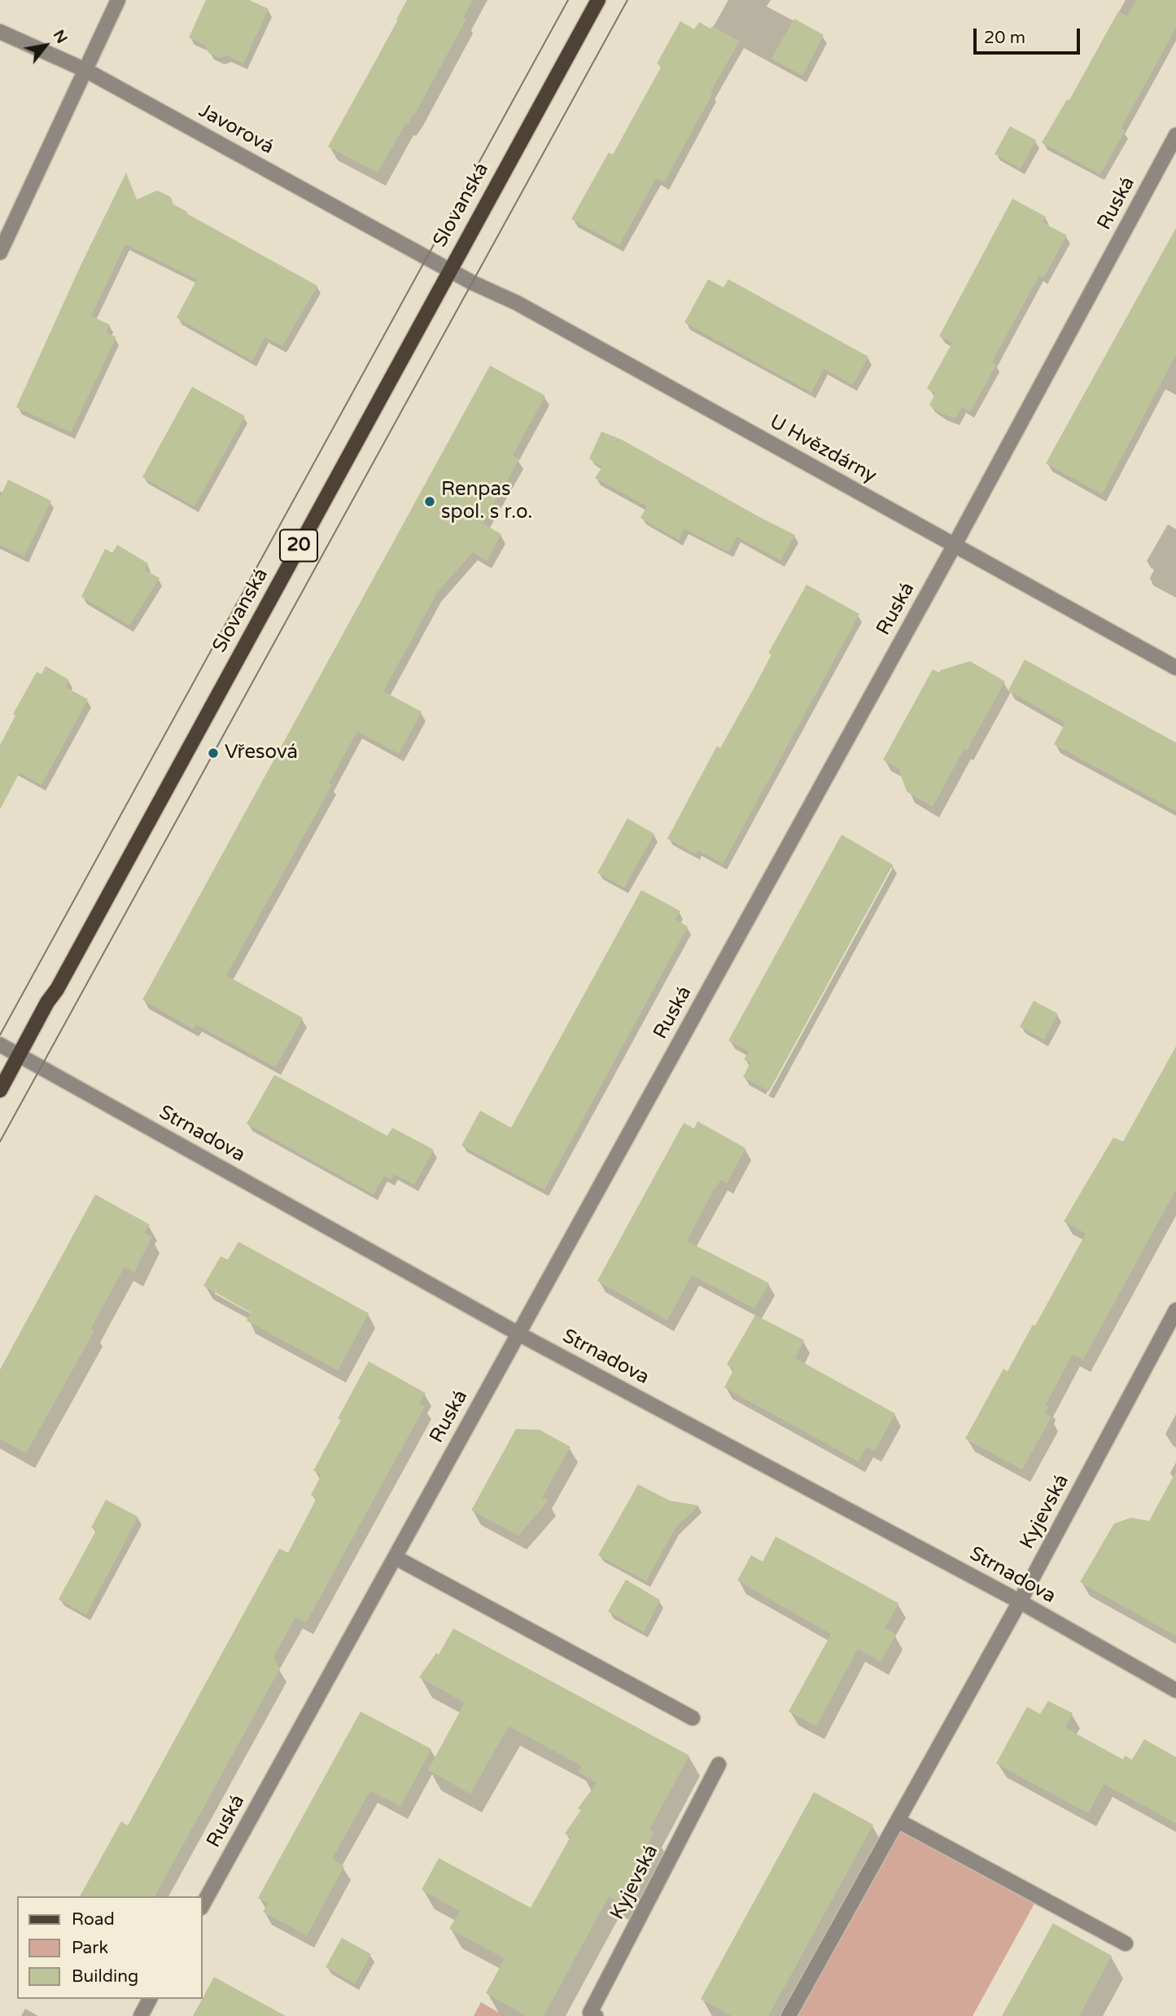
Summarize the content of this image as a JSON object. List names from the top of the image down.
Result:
{
  "streets": {
    "main road": ["Slovanská", "20"],
    "street": [
      "Javorová",
      "Ruská",
      "U Hvězdárny",
      "Strnadova",
      "Kyjevská"
    ]
  },
  "crossings": [
    ["Javorová", "Slovanská"],
    ["Javorová", "U Hvězdárny"],
    ["Ruská", "U Hvězdárny"],
    ["Ruská", "Strnadova"],
    ["Slovanská", "U Hvězdárny"],
    ["Slovanská", "Strnadova"],
    ["Strnadova", "Kyjevská"]
  ],
  "places": ["Renpas spol. s r.o.", "Vřesová"],
  "legend": ["Road", "Park", "Building"],
  "scale_bar": "20 m",
  "north": "top right"
}
